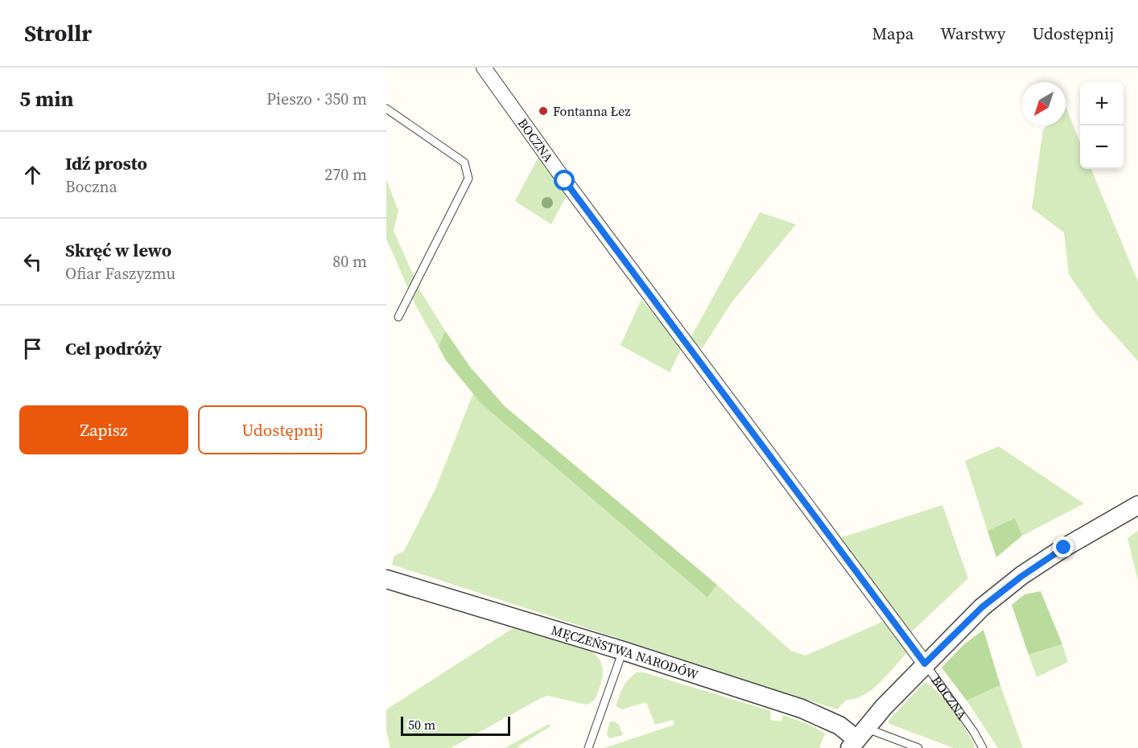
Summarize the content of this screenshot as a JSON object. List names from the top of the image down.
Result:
{
  "streets": {
    "street": ["BOCZNA", "MĘCZEŃSTWA NARODÓW"]
  },
  "places": ["Fontanna Łez"],
  "scale_bar": "50 m",
  "north": "bottom left",
  "page": {
    "header": "Strollr",
    "nav": ["Mapa", "Warstwy", "Udostępnij"],
    "heading": ["5 min", "Pieszo · 350 m"],
    "map_buttons": ["+", "−"],
    "list": [
      ["Idź prosto", "Boczna", "270 m"],
      ["Skręć w lewo", "Ofiar Faszyzmu", "80 m"],
      "Cel podróży"
    ],
    "buttons": ["Zapisz", "Udostępnij"],
    "scale": "50 m"
  }
}
